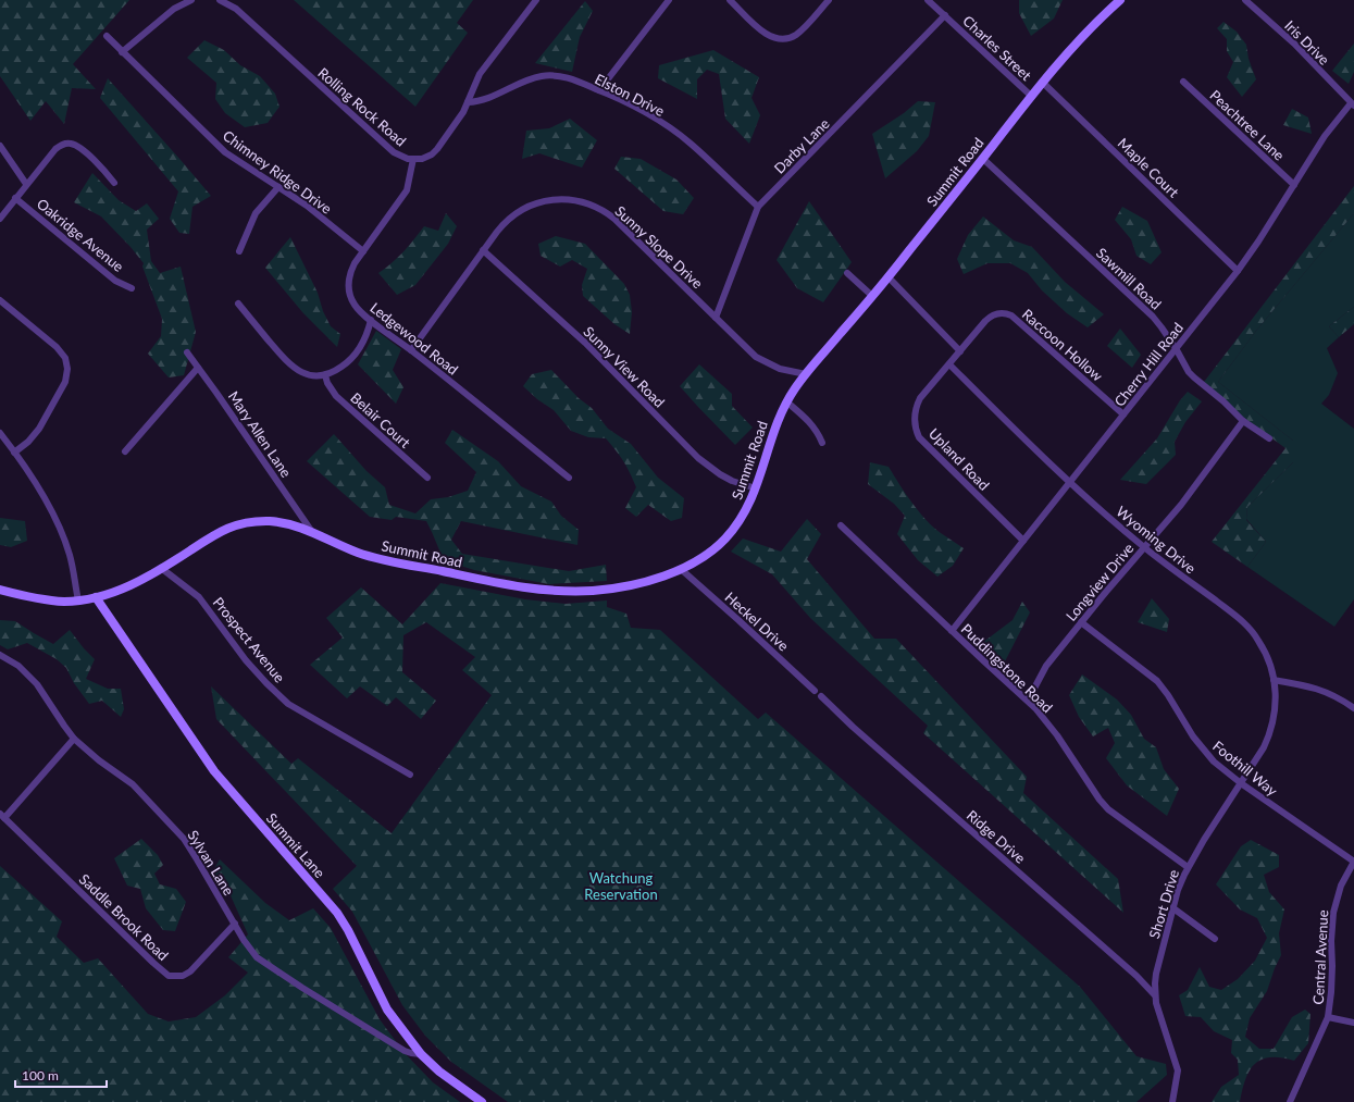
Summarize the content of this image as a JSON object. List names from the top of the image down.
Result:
{
  "streets": {
    "main road": ["Summit Road", "Summit Lane"],
    "street": [
      "Iris Drive",
      "Charles Street",
      "Elston Drive",
      "Rolling Rock Road",
      "Peachtree Lane",
      "Darby Lane",
      "Maple Court",
      "Chimney Ridge Drive",
      "Oakridge Avenue",
      "Sunny Slope Drive",
      "Sawmill Road",
      "Ledgewood Road",
      "Raccoon Hollow",
      "Cherry Hill Road",
      "Sunny View Road",
      "Belair Court",
      "Mary Allen Lane",
      "Upland Road",
      "Wyoming Drive",
      "Longview Drive",
      "Heckel Drive",
      "Prospect Avenue",
      "Puddingstone Road",
      "Foothill Way",
      "Ridge Drive",
      "Sylvan Lane",
      "Short Drive",
      "Saddle Brook Road",
      "Central Avenue"
    ]
  },
  "crossings": [
    ["Iris Drive", "Cherry Hill Road"],
    ["Charles Street", "Darby Lane"],
    ["Charles Street", "Summit Road"],
    ["Elston Drive", "Rolling Rock Road"],
    ["Elston Drive", "Darby Lane"],
    ["Rolling Rock Road", "Ledgewood Road"],
    ["Peachtree Lane", "Cherry Hill Road"],
    ["Darby Lane", "Sunny Slope Drive"],
    ["Maple Court", "Summit Road"],
    ["Maple Court", "Cherry Hill Road"],
    ["Chimney Ridge Drive", "Ledgewood Road"],
    ["Summit Road", "Sunny Slope Drive"],
    ["Summit Road", "Sawmill Road"],
    ["Summit Road", "Sunny View Road"],
    ["Summit Road", "Mary Allen Lane"],
    ["Summit Road", "Heckel Drive"],
    ["Summit Road", "Prospect Avenue"],
    ["Summit Road", "Summit Lane"],
    ["Sunny Slope Drive", "Ledgewood Road"],
    ["Sunny Slope Drive", "Sunny View Road"],
    ["Sawmill Road", "Cherry Hill Road"],
    ["Sawmill Road", "Longview Drive"],
    ["Raccoon Hollow", "Cherry Hill Road"],
    ["Raccoon Hollow", "Upland Road"],
    ["Raccoon Hollow", "Wyoming Drive"],
    ["Cherry Hill Road", "Upland Road"],
    ["Cherry Hill Road", "Wyoming Drive"],
    ["Cherry Hill Road", "Puddingstone Road"],
    ["Upland Road", "Wyoming Drive"],
    ["Wyoming Drive", "Longview Drive"],
    ["Wyoming Drive", "Short Drive"],
    ["Longview Drive", "Puddingstone Road"],
    ["Longview Drive", "Foothill Way"],
    ["Puddingstone Road", "Short Drive"],
    ["Foothill Way", "Short Drive"],
    ["Foothill Way", "Central Avenue"],
    ["Ridge Drive", "Short Drive"],
    ["Summit Lane", "Sylvan Lane"],
    ["Sylvan Lane", "Saddle Brook Road"]
  ],
  "parks": ["Watchung Reservation"],
  "scale_bar": "100 m"
}
